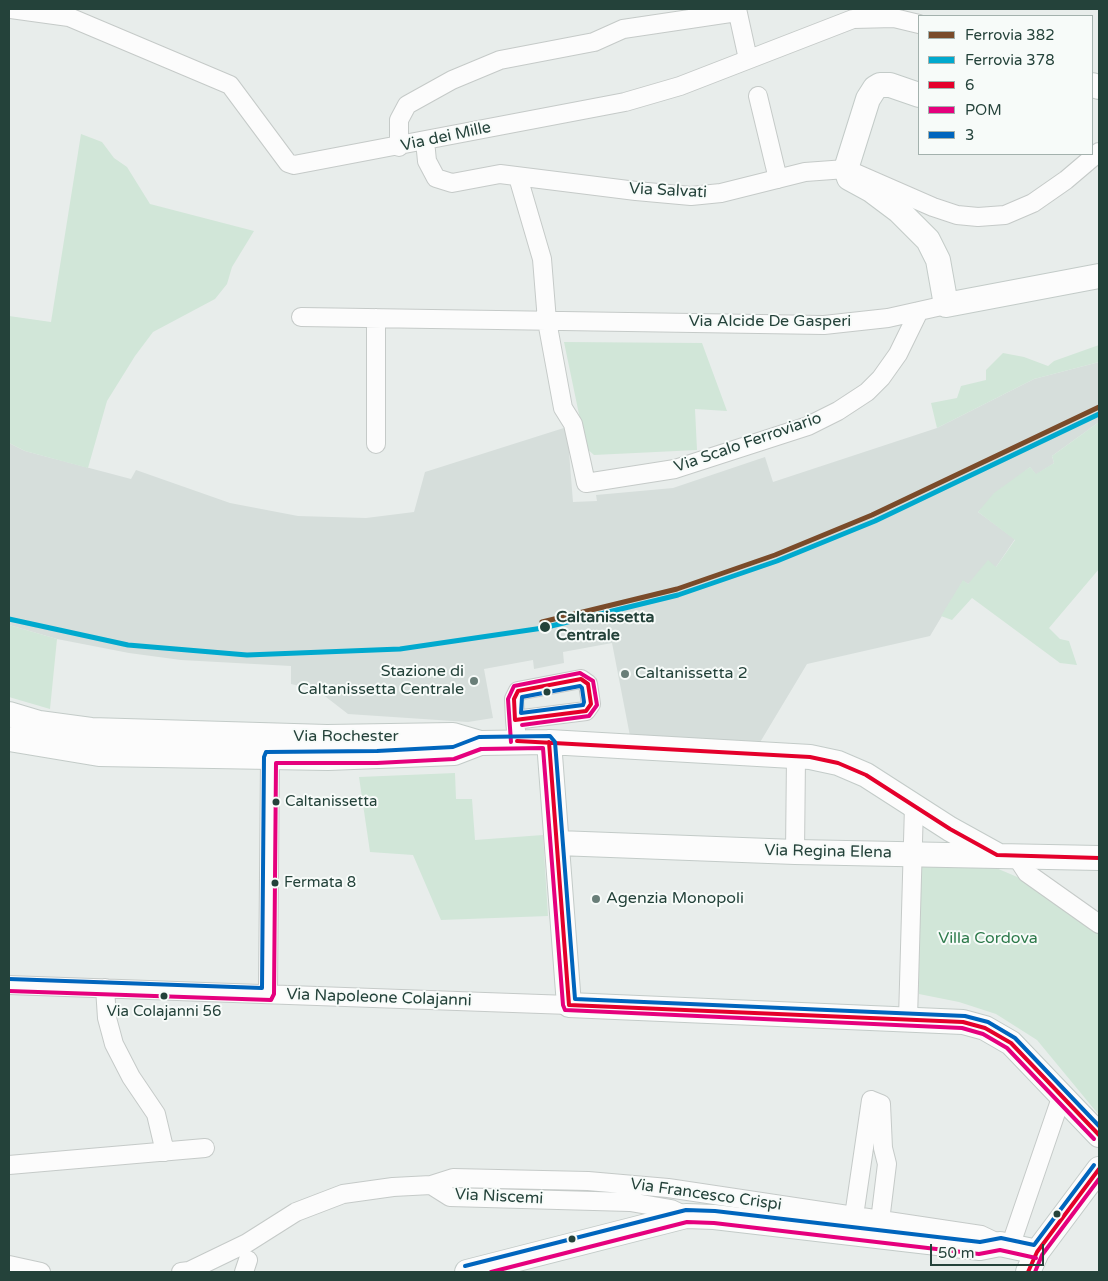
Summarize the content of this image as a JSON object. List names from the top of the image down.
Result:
{
  "streets": {
    "main road": [
      "Via Alcide De Gasperi",
      "Via Rochester",
      "Via Regina Elena",
      "Via Francesco Crispi"
    ],
    "street": [
      "Via dei Mille",
      "Via Salvati",
      "Via Scalo Ferroviario",
      "Via Napoleone Colajanni",
      "Via Niscemi"
    ]
  },
  "crossings": [
    ["Via dei Mille", "Via Salvati"],
    ["Via Alcide De Gasperi", "Via Scalo Ferroviario"],
    ["Via Rochester", "Via Regina Elena"],
    ["Via Francesco Crispi", "Via Niscemi"]
  ],
  "parks": ["Villa Cordova"],
  "places": [
    "Caltanissetta Centrale",
    "Caltanissetta 2",
    "Stazione di Caltanissetta Centrale",
    "Caltanissetta",
    "Fermata 8",
    "Agenzia Monopoli",
    "Via Colajanni 56"
  ],
  "lines": [
    "rail line 382",
    "rail line 378",
    "transit line POM",
    "transit line 6",
    "transit line 3"
  ],
  "legend": [
    "Ferrovia 382",
    "Ferrovia 378",
    "6",
    "POM",
    "3"
  ],
  "scale_bar": "50 m"
}
